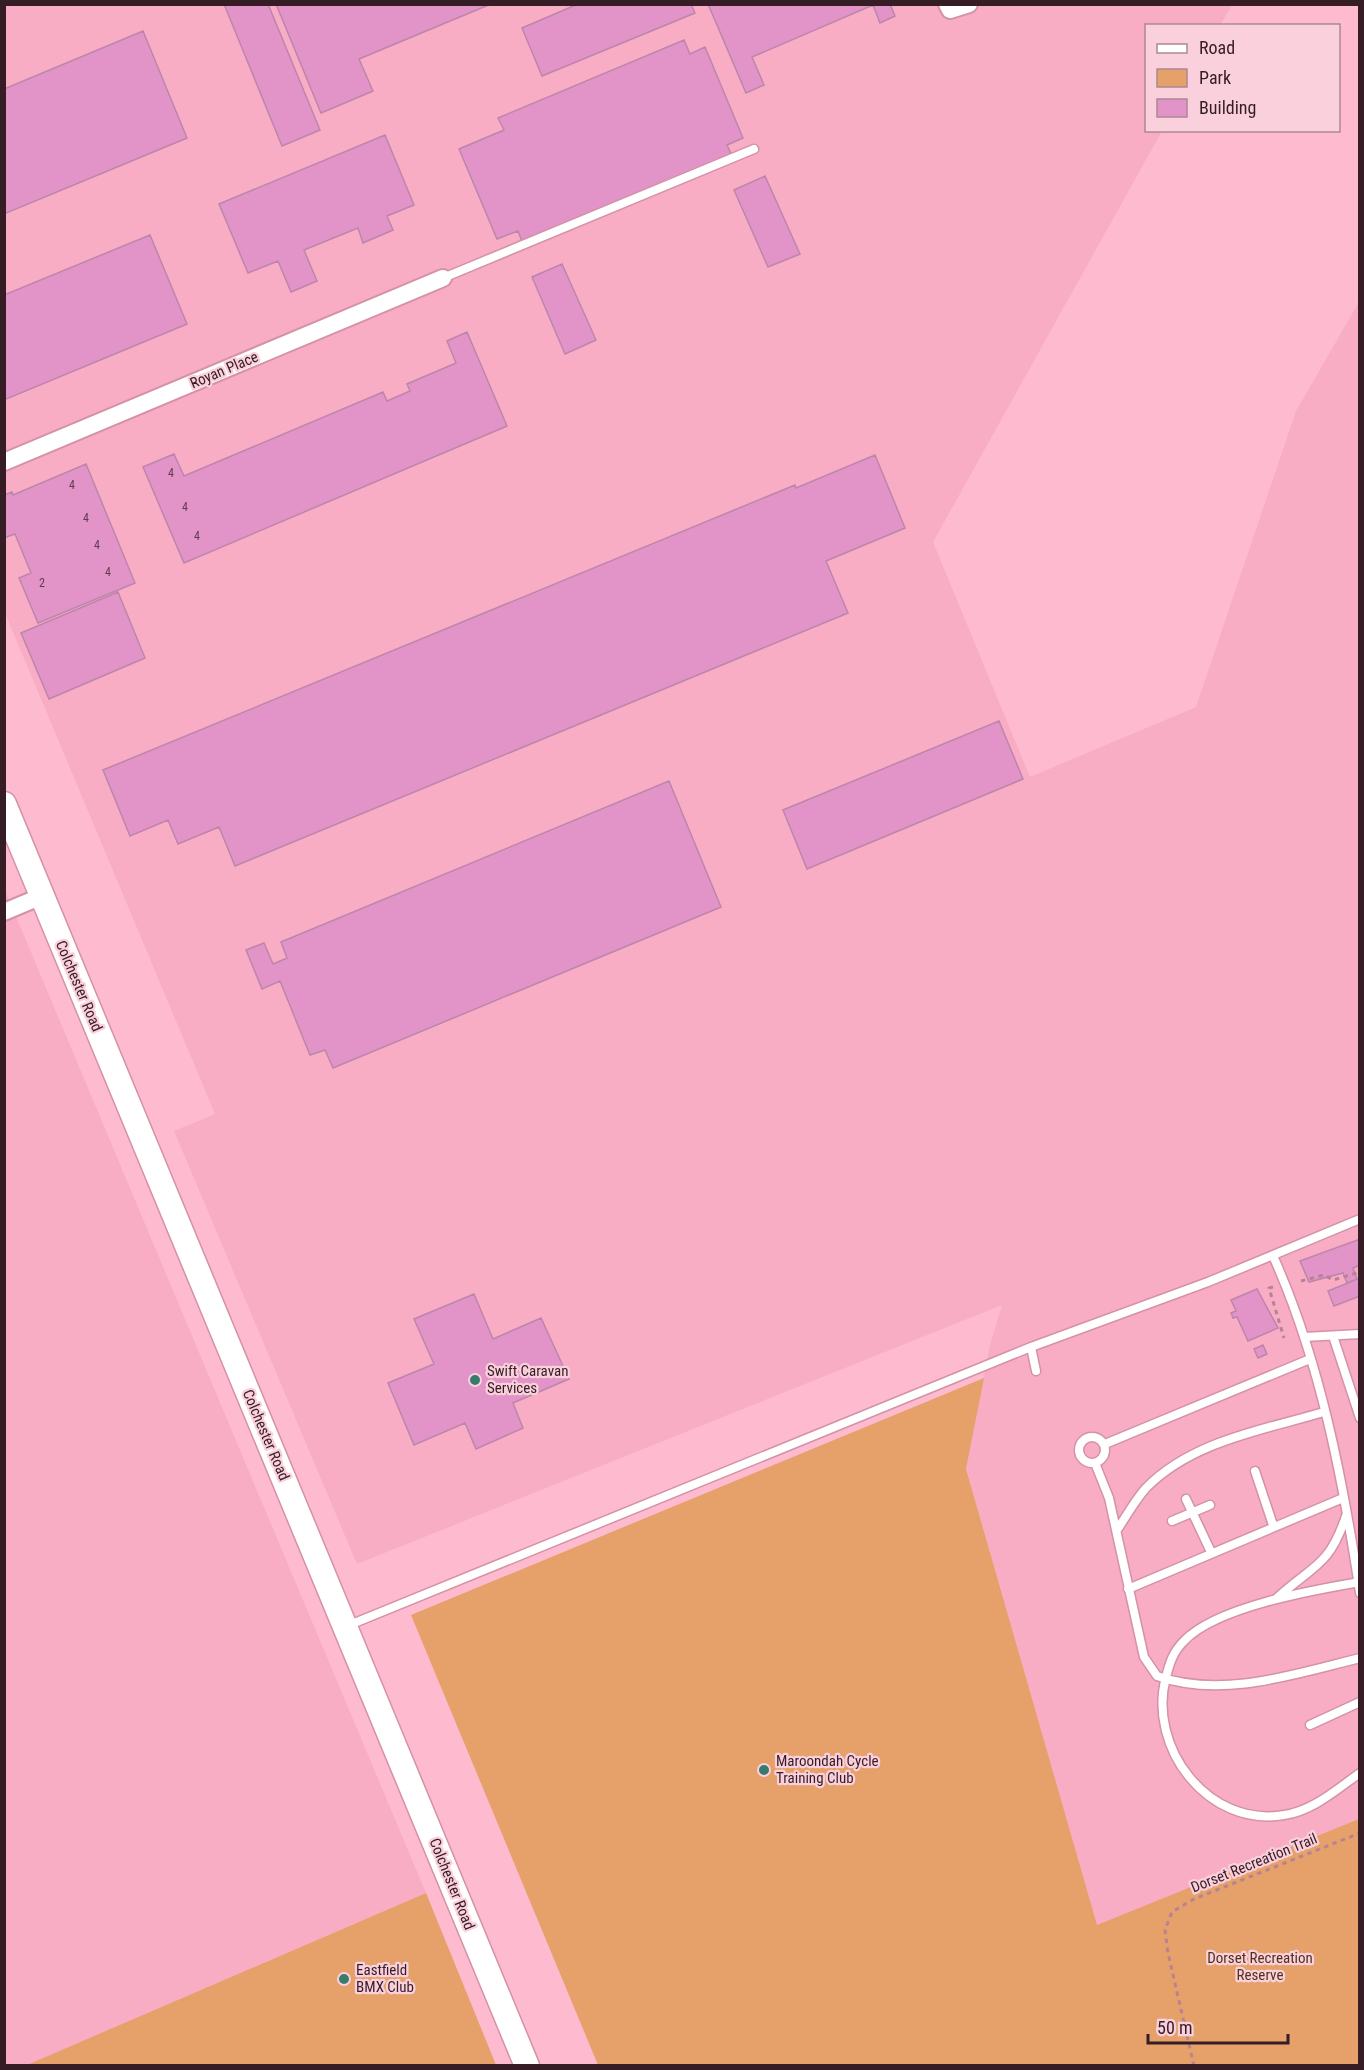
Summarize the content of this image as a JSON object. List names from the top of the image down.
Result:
{
  "streets": {
    "main road": ["Colchester Road"],
    "street": ["Royan Place"],
    "path": ["Dorset Recreation Trail"]
  },
  "parks": ["Dorset Recreation Reserve"],
  "places": ["Swift Caravan Services", "Maroondah Cycle Training Club", "Eastfield BMX Club"],
  "house_numbers": [
    "4",
    "4",
    "4",
    "4",
    "4",
    "4",
    "4",
    "2"
  ],
  "legend": ["Road", "Park", "Building"],
  "scale_bar": "50 m"
}
